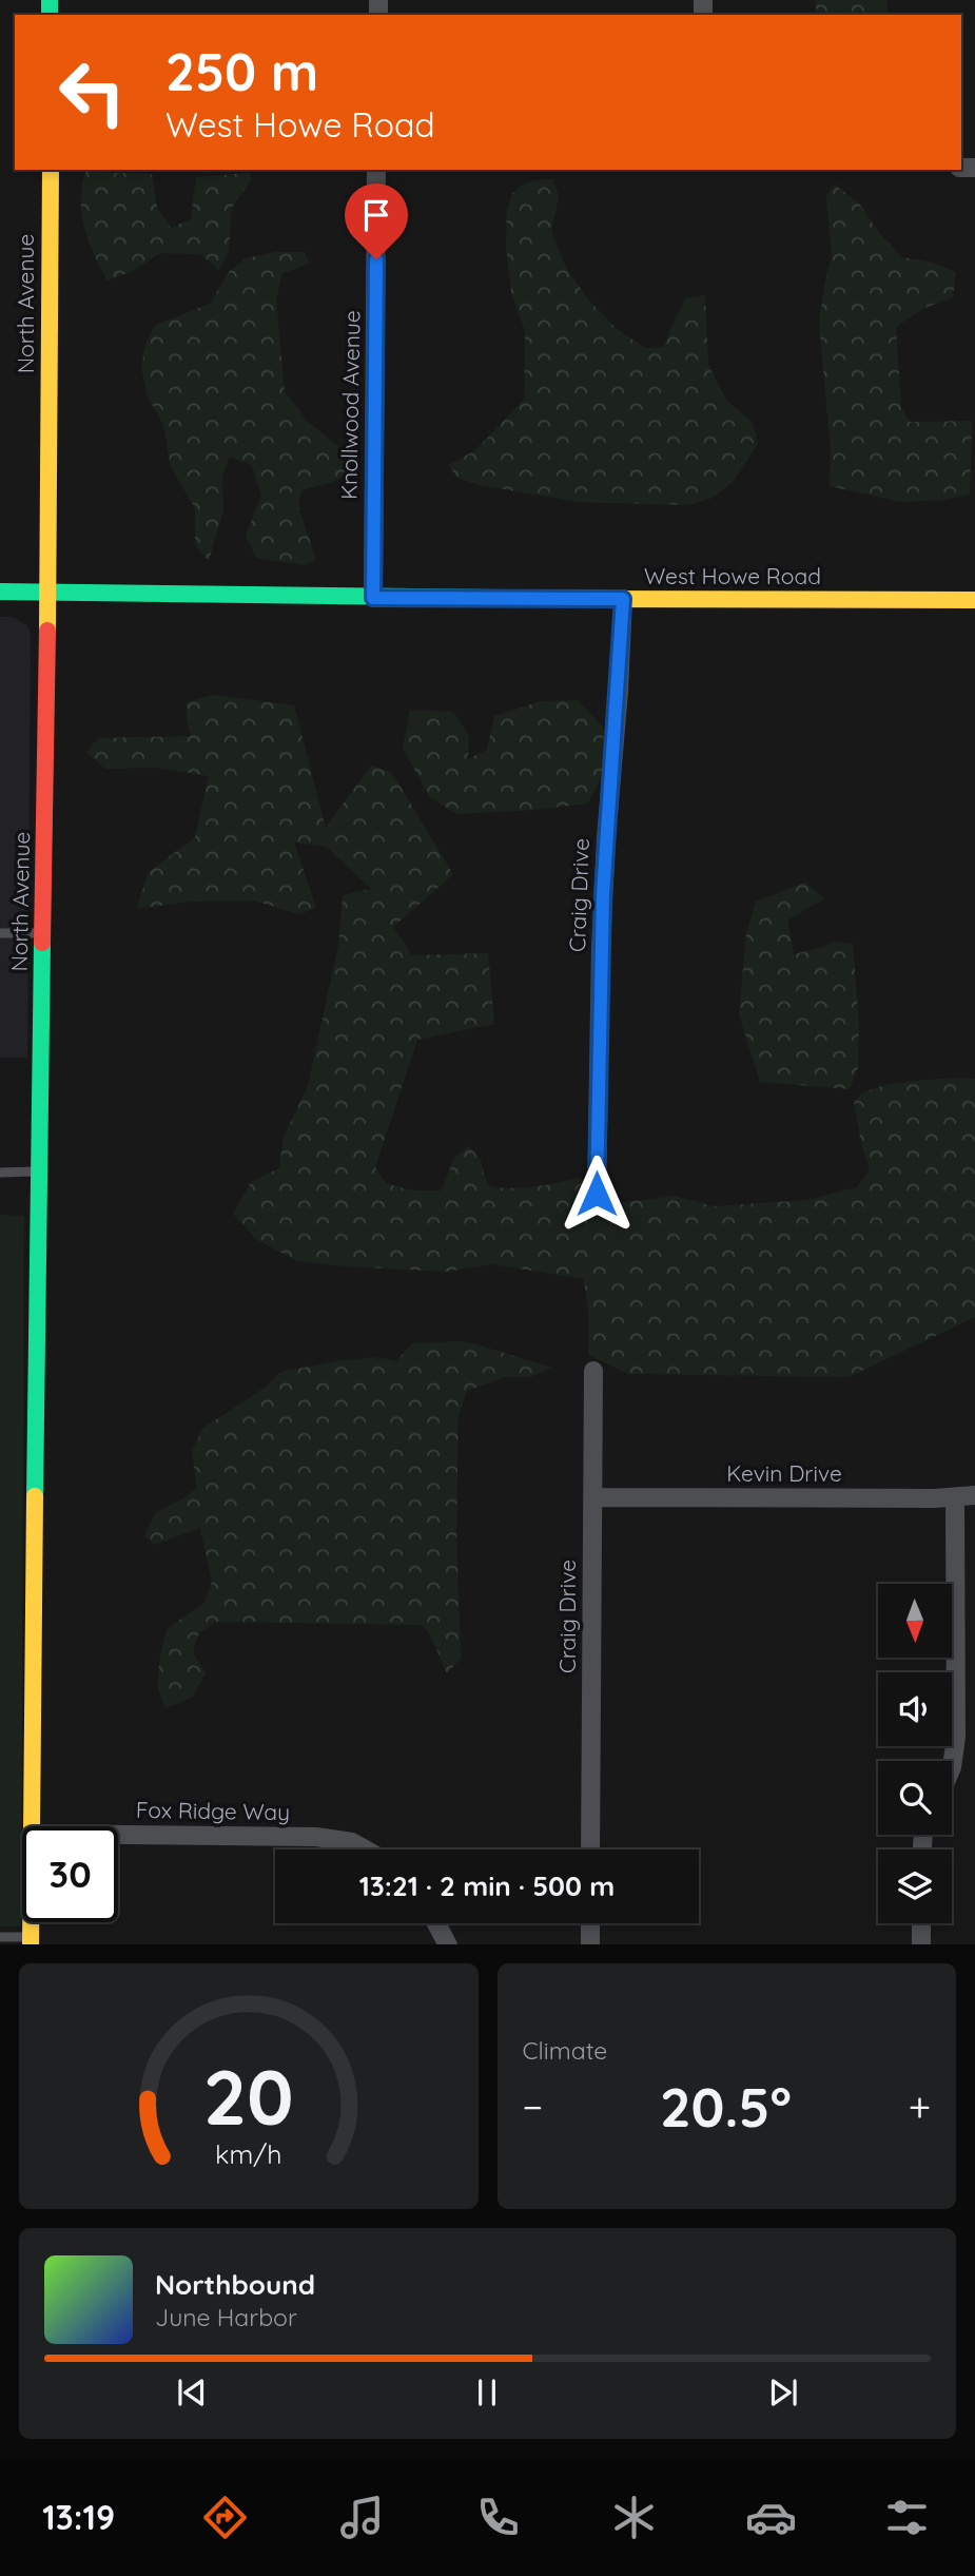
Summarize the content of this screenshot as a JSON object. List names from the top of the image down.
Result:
{
  "streets": {
    "main road": ["North Avenue", "West Howe Road"],
    "street": [
      "Knollwood Avenue",
      "Craig Drive",
      "Kevin Drive",
      "Fox Ridge Way"
    ]
  },
  "crossings": [
    ["North Avenue", "West Howe Road"],
    ["Knollwood Avenue", "West Howe Road"],
    ["West Howe Road", "Craig Drive"],
    ["Craig Drive", "Kevin Drive"]
  ],
  "north": "bottom",
  "page": {
    "turn": ["250 m", "West Howe Road"],
    "limit": "30",
    "trip": "13:21 · 2 min · 500 m",
    "tile": "Climate",
    "heat": ["−", "20.5°", "+"],
    "song": ["Northbound", "June Harbor"],
    "tabs": "13:19",
    "gauge": ["20", "km/h"]
  }
}
